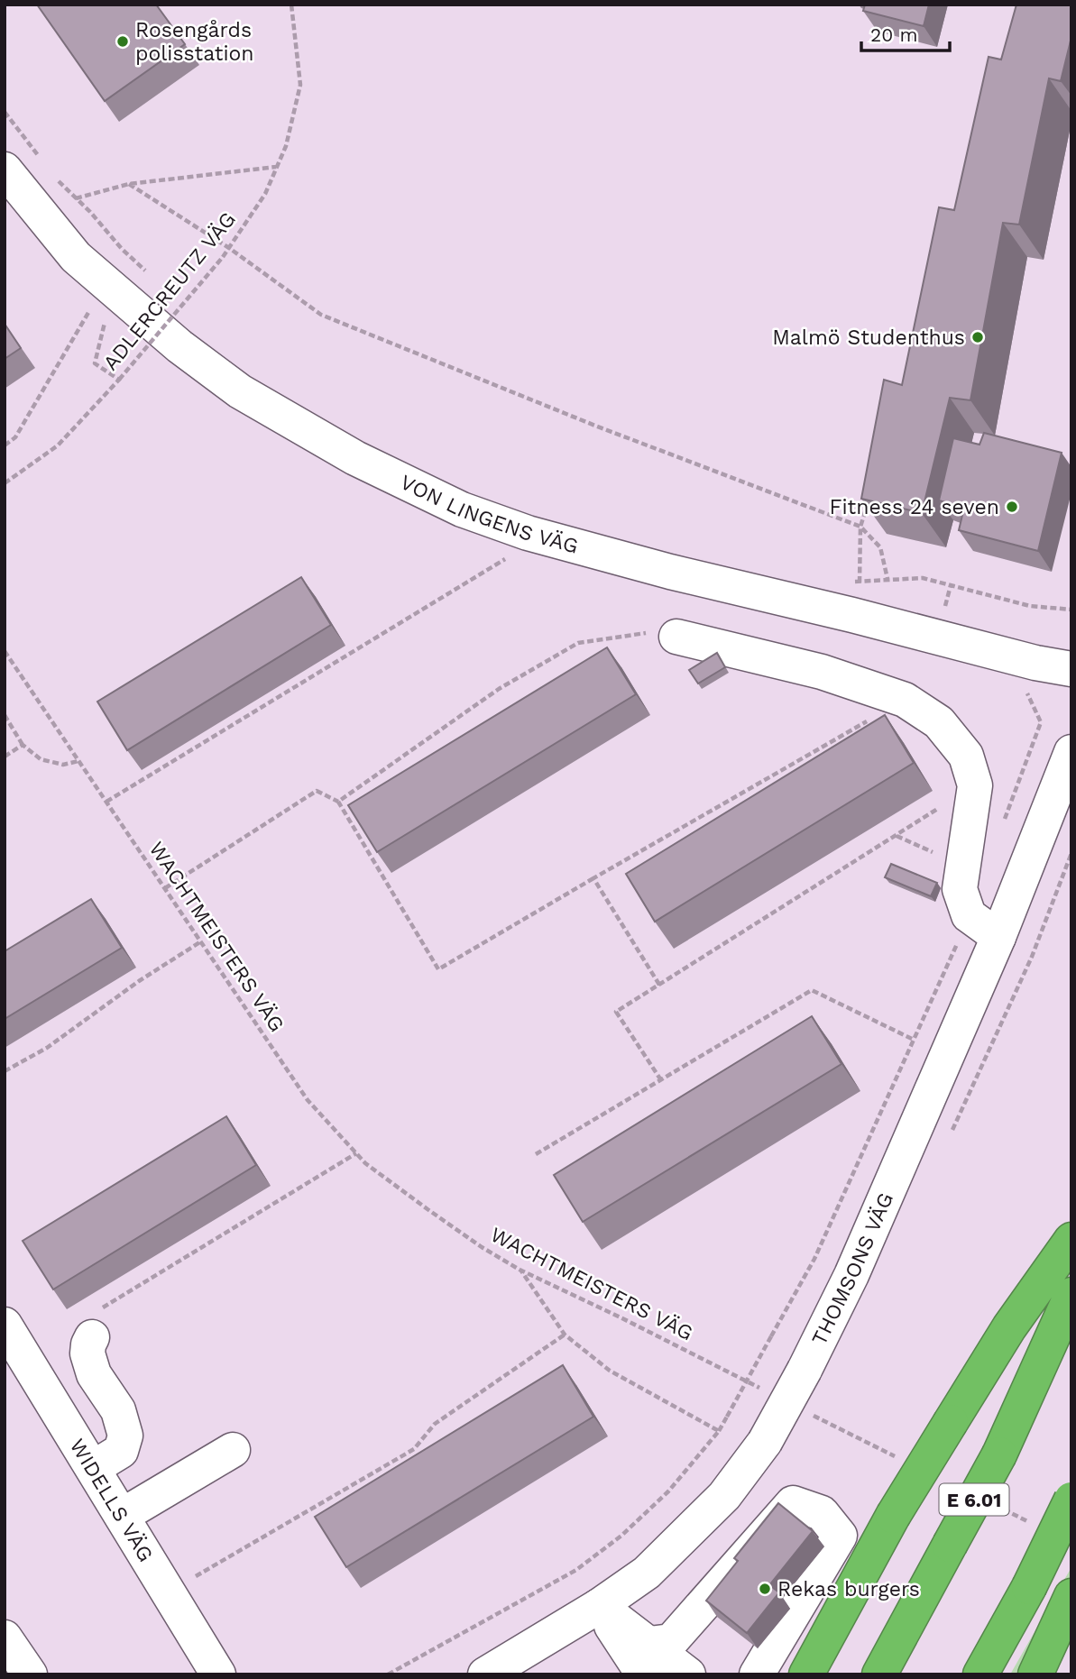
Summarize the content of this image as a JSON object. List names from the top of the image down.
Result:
{
  "streets": {
    "highway": ["E 6.01"],
    "street": ["VON LINGENS VÄG", "THOMSONS VÄG", "WIDELLS VÄG"],
    "path": ["ADLERCREUTZ VÄG", "WACHTMEISTERS VÄG"]
  },
  "places": [
    "Rosengårds polisstation",
    "Malmö Studenthus",
    "Fitness 24 seven",
    "Rekas burgers"
  ],
  "scale_bar": "20 m"
}
